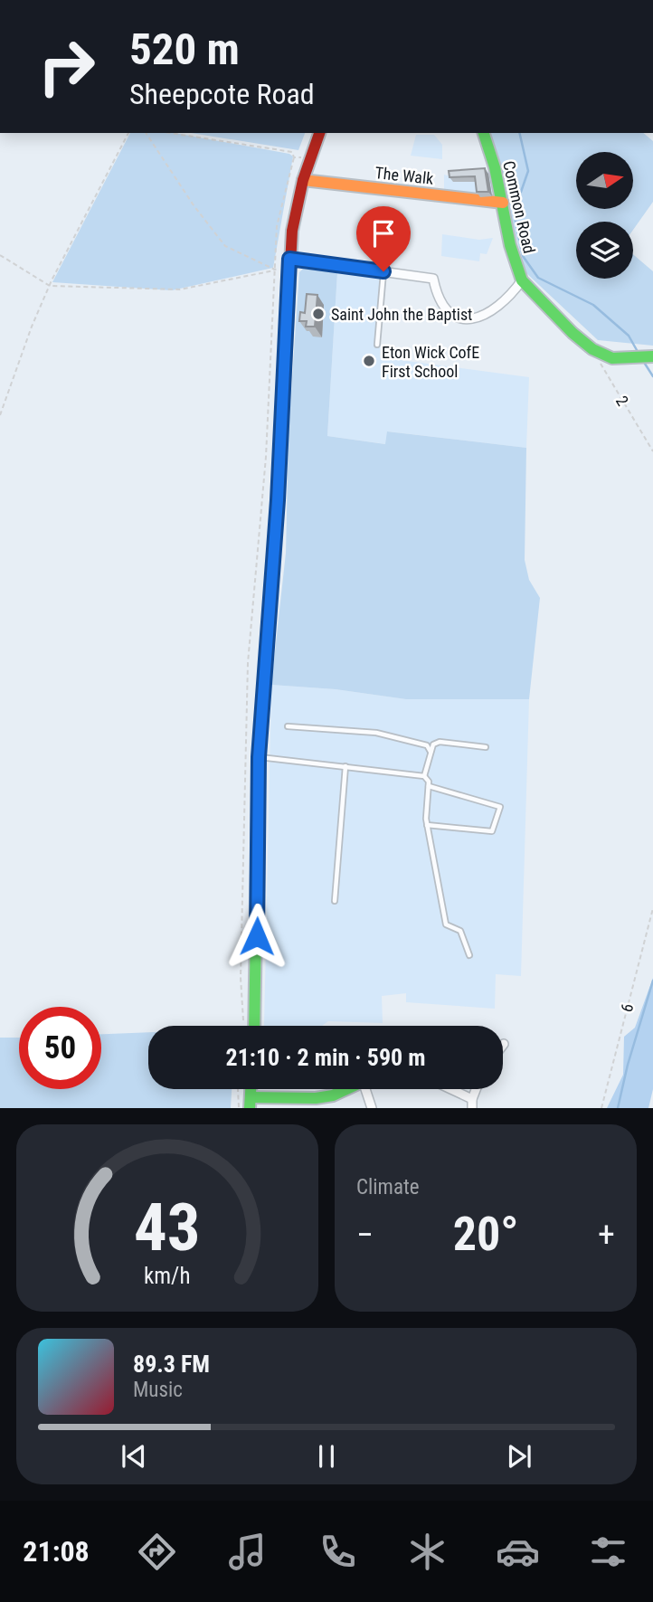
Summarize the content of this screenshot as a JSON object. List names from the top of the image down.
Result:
{
  "streets": {
    "main road": ["The Walk", "Common Road"],
    "path": ["2", "6"]
  },
  "crossings": [
    ["The Walk", "Common Road"],
    ["Common Road", "2"]
  ],
  "places": ["Saint John the Baptist", "Eton Wick CofE First School"],
  "north": "right",
  "page": {
    "turn": ["520 m", "Sheepcote Road"],
    "limit": "50",
    "trip": "21:10 · 2 min · 590 m",
    "tile": "Climate",
    "heat": ["−", "20°", "+"],
    "song": ["89.3 FM", "Music"],
    "tabs": "21:08",
    "gauge": ["43", "km/h"]
  }
}
